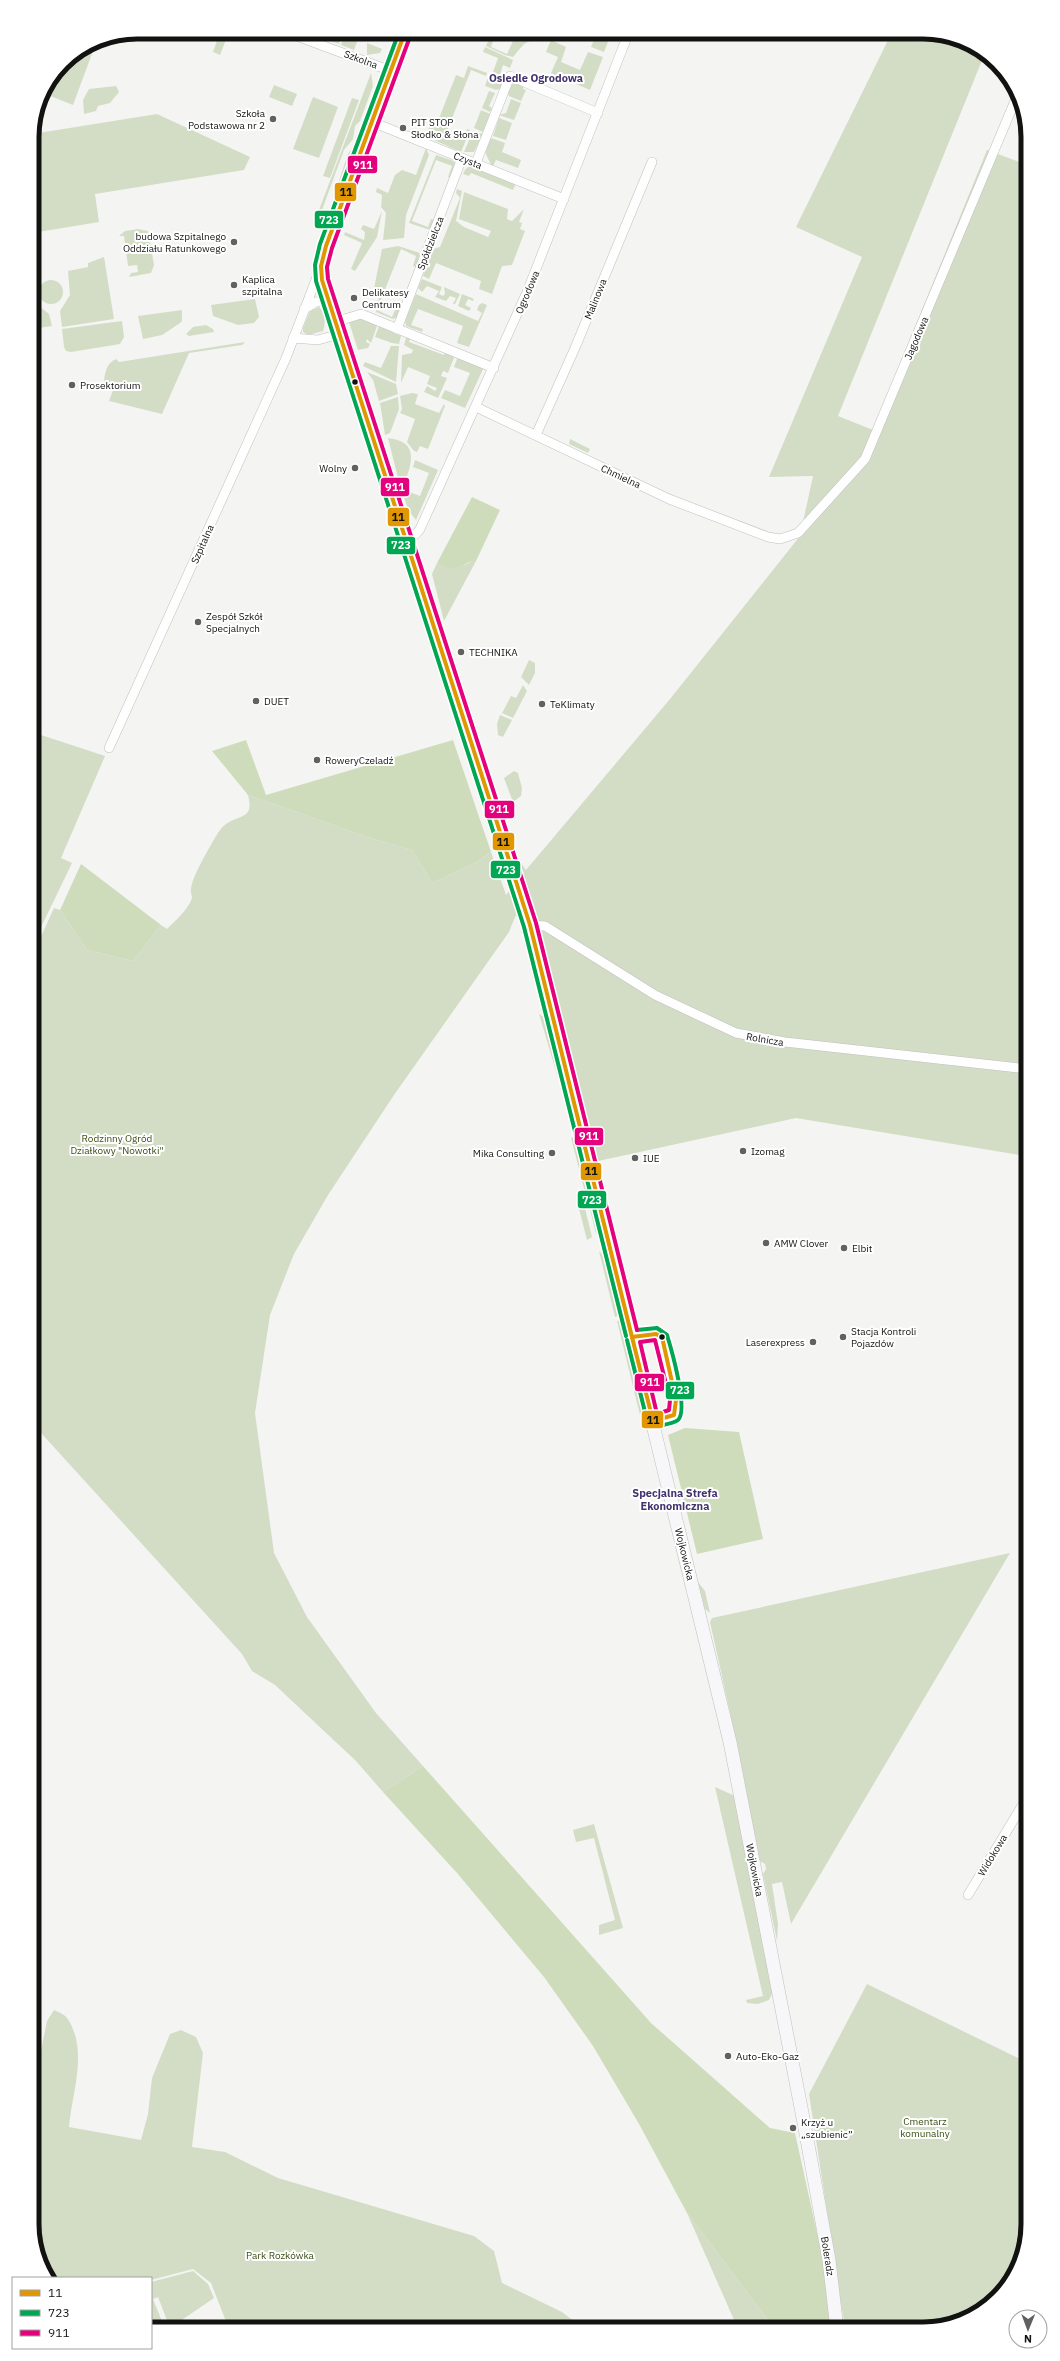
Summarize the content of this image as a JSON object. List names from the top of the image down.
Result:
{
  "streets": {
    "street": [
      "Szkolna",
      "Czysta",
      "Spółdzielcza",
      "Ogrodowa",
      "Malinowa",
      "Jagodowa",
      "Chmielna",
      "Szpitalna",
      "Rolnicza",
      "Wojkowicka",
      "Widokowa",
      "Boleradz"
    ]
  },
  "crossings": [
    ["Szkolna", "Szpitalna"],
    ["Czysta", "Spółdzielcza"],
    ["Czysta", "Ogrodowa"],
    ["Czysta", "Szpitalna"],
    ["Ogrodowa", "Chmielna"],
    ["Ogrodowa", "Wojkowicka"],
    ["Malinowa", "Chmielna"],
    ["Jagodowa", "Chmielna"],
    ["Szpitalna", "Wojkowicka"],
    ["Rolnicza", "Wojkowicka"],
    ["Wojkowicka", "Boleradz"]
  ],
  "districts": ["Osiedle Ogrodowa", "Specjalna Strefa Ekonomiczna"],
  "parks": ["Rodzinny Ogród Działkowy \"Nowotki\"", "Cmentarz komunalny", "Park Rozkówka"],
  "places": [
    "Szkoła Podstawowa nr 2",
    "PIT STOP Słodko & Słona",
    "budowa Szpitalnego Oddziału Ratunkowego",
    "Kaplica szpitalna",
    "Delikatesy Centrum",
    "Prosektorium",
    "Wolny",
    "Zespół Szkół Specjalnych",
    "TECHNIKA",
    "DUET",
    "TeKlimaty",
    "RoweryCzeladź",
    "Izomag",
    "Mika Consulting",
    "IUE",
    "AMW Clover",
    "Elbit",
    "Stacja Kontroli Pojazdów",
    "Laserexpress",
    "Auto-Eko-Gaz",
    "Krzyż u „szubienic”"
  ],
  "lines": ["transit line 11", "transit line 723", "transit line 911"],
  "legend": ["11", "723", "911"],
  "north": "bottom"
}
